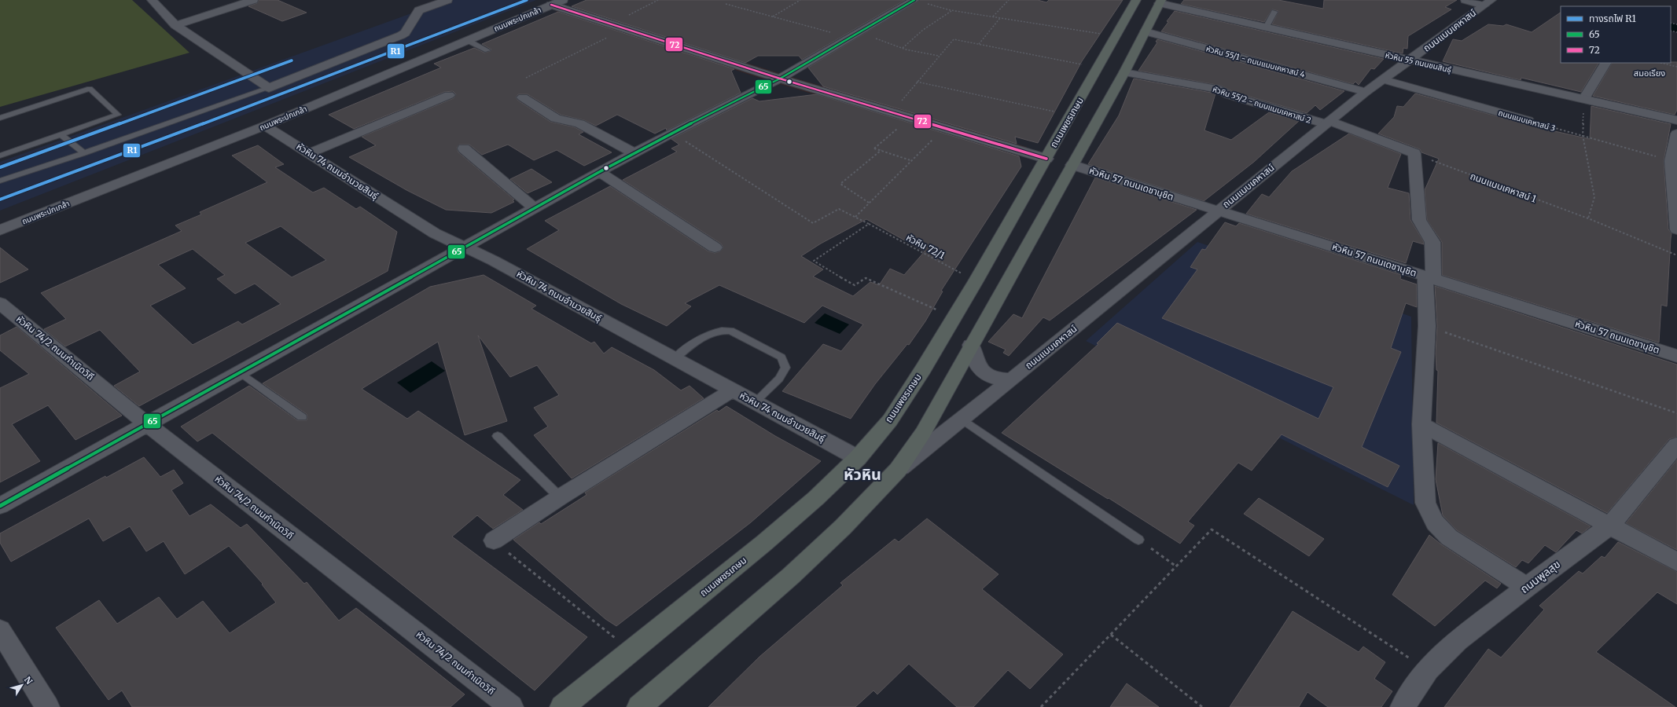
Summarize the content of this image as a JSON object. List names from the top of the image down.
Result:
{
  "streets": {
    "main road": ["ถนนเพชรเกษม"],
    "street": [
      "ถนนพระปกเกล้า",
      "ถนนแนบเคหาสน์",
      "หัวหิน 55/1 - ถนนแนบเคหาสน์ 4",
      "หัวหิน 55 ถนนชมสินธุ์",
      "หัวหิน 55/2 - ถนนแนบเคหาสน์ 2",
      "ถนนแนบเคหาสน์ 3",
      "หัวหิน 74 ถนนอำนวยสินธุ์",
      "หัวหิน 57 ถนนเดชานุชิต",
      "หัวหิน 74/2 ถนนกำเนิดวิถี",
      "ถนนพูลสุข"
    ],
    "path": ["ถนนแนบเคหาสน์ 1", "หัวหิน 72/1"]
  },
  "crossings": [
    ["ถนนพระปกเกล้า", "หัวหิน 74 ถนนอำนวยสินธุ์"],
    ["ถนนแนบเคหาสน์", "หัวหิน 55/1 - ถนนแนบเคหาสน์ 4"],
    ["ถนนแนบเคหาสน์", "หัวหิน 55 ถนนชมสินธุ์"],
    ["ถนนแนบเคหาสน์", "หัวหิน 55/2 - ถนนแนบเคหาสน์ 2"],
    ["ถนนแนบเคหาสน์", "ถนนแนบเคหาสน์ 3"],
    ["ถนนแนบเคหาสน์", "หัวหิน 57 ถนนเดชานุชิต"],
    ["ถนนเพชรเกษม", "หัวหิน 74 ถนนอำนวยสินธุ์"],
    ["ถนนเพชรเกษม", "หัวหิน 72/1"]
  ],
  "districts": ["สมอเรียง", "หัวหิน"],
  "lines": ["rail line R1", "transit line 65", "transit line 72"],
  "legend": ["ทางรถไฟ R1", "65", "72"],
  "north": "top right"
}
